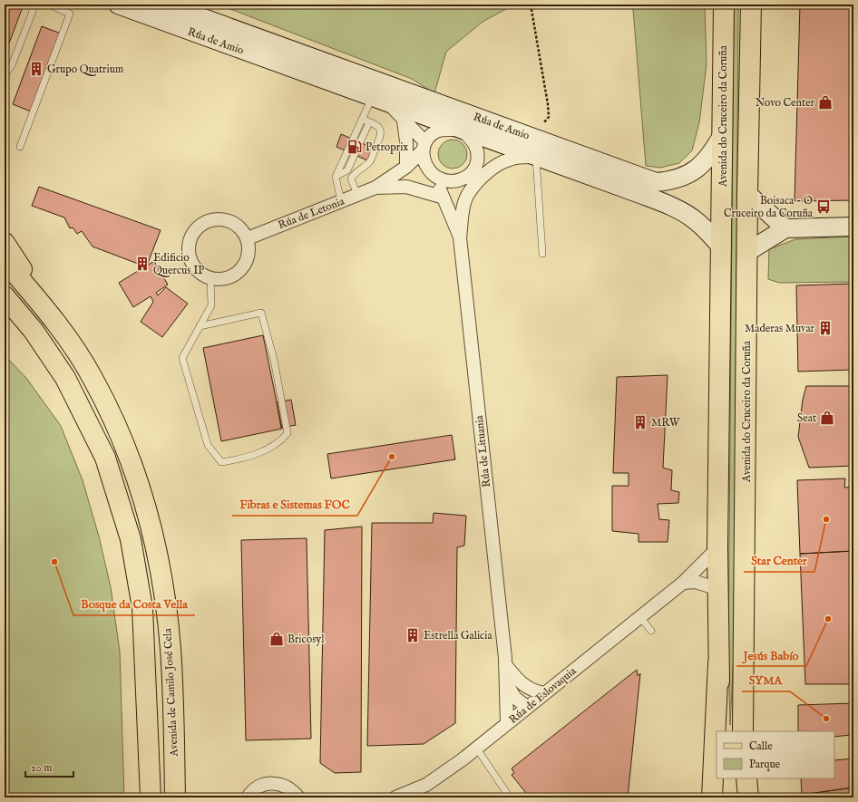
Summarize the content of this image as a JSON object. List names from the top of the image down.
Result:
{
  "streets": {
    "main road": ["Avenida do Cruceiro da Coruña", "Avenida de Camilo José Cela"],
    "street": [
      "Rúa de Amio",
      "Rúa de Letonia",
      "Rúa de Lituania",
      "Rúa de Eslovaquia"
    ]
  },
  "crossings": [
    ["Rúa de Amio", "Avenida do Cruceiro da Coruña"],
    ["Rúa de Amio", "Rúa de Letonia"],
    ["Rúa de Amio", "Rúa de Lituania"],
    ["Avenida do Cruceiro da Coruña", "Rúa de Eslovaquia"],
    ["Rúa de Letonia", "Rúa de Lituania"],
    ["Rúa de Lituania", "Rúa de Eslovaquia"]
  ],
  "places": {
    "building": [
      "Grupo Quatrium",
      "Edificio Quercus IP",
      "Maderas Muvar",
      "MRW",
      "Estrella Galicia"
    ],
    "shop": ["Novo Center", "Seat", "Bricosyl"],
    "fuel station": ["Petroprix"],
    "bus stop": ["Boisaca - O Cruceiro da Coruña"],
    "other": [
      "Fibras e Sistemas FOC",
      "Star Center",
      "Bosque da Costa Vella",
      "Jesús Babío",
      "SYMA"
    ]
  },
  "legend": ["Calle", "Parque"],
  "scale_bar": "20 m"
}
